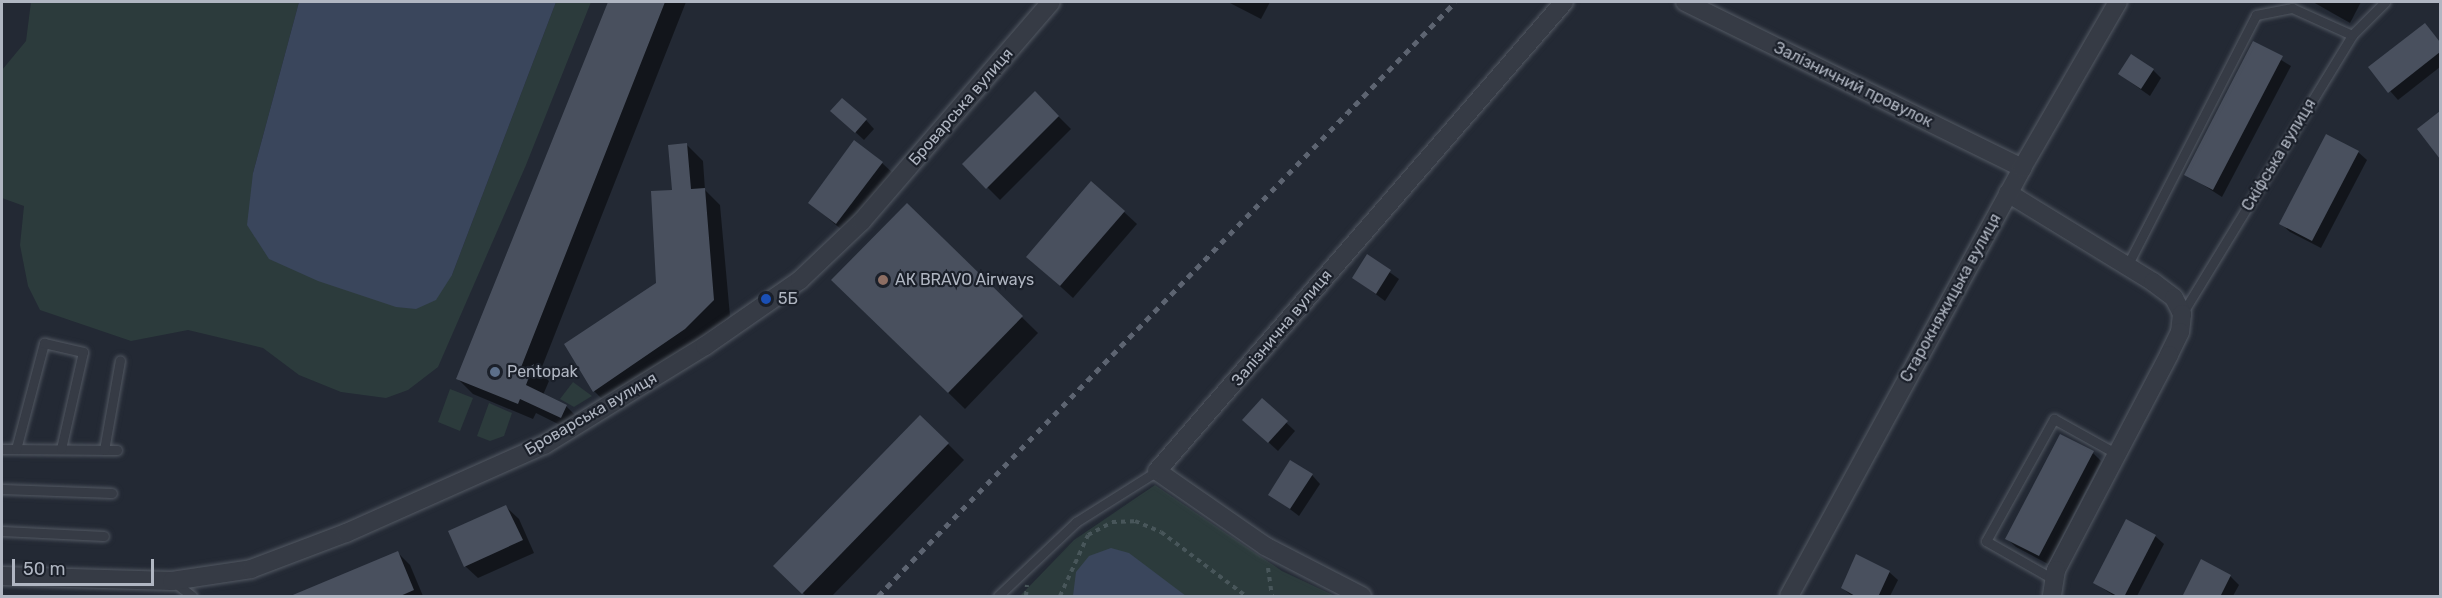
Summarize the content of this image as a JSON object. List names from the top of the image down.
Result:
{
  "streets": {
    "street": [
      "Залізничний провулок",
      "Броварська вулиця",
      "Скіфська вулиця",
      "Старокняжицька вулиця",
      "Залізнична вулиця"
    ]
  },
  "crossings": [
    ["Залізничний провулок", "Старокняжицька вулиця"]
  ],
  "places": ["АК BRAVO Airways", "5Б", "Pentopak"],
  "scale_bar": "50 m"
}
